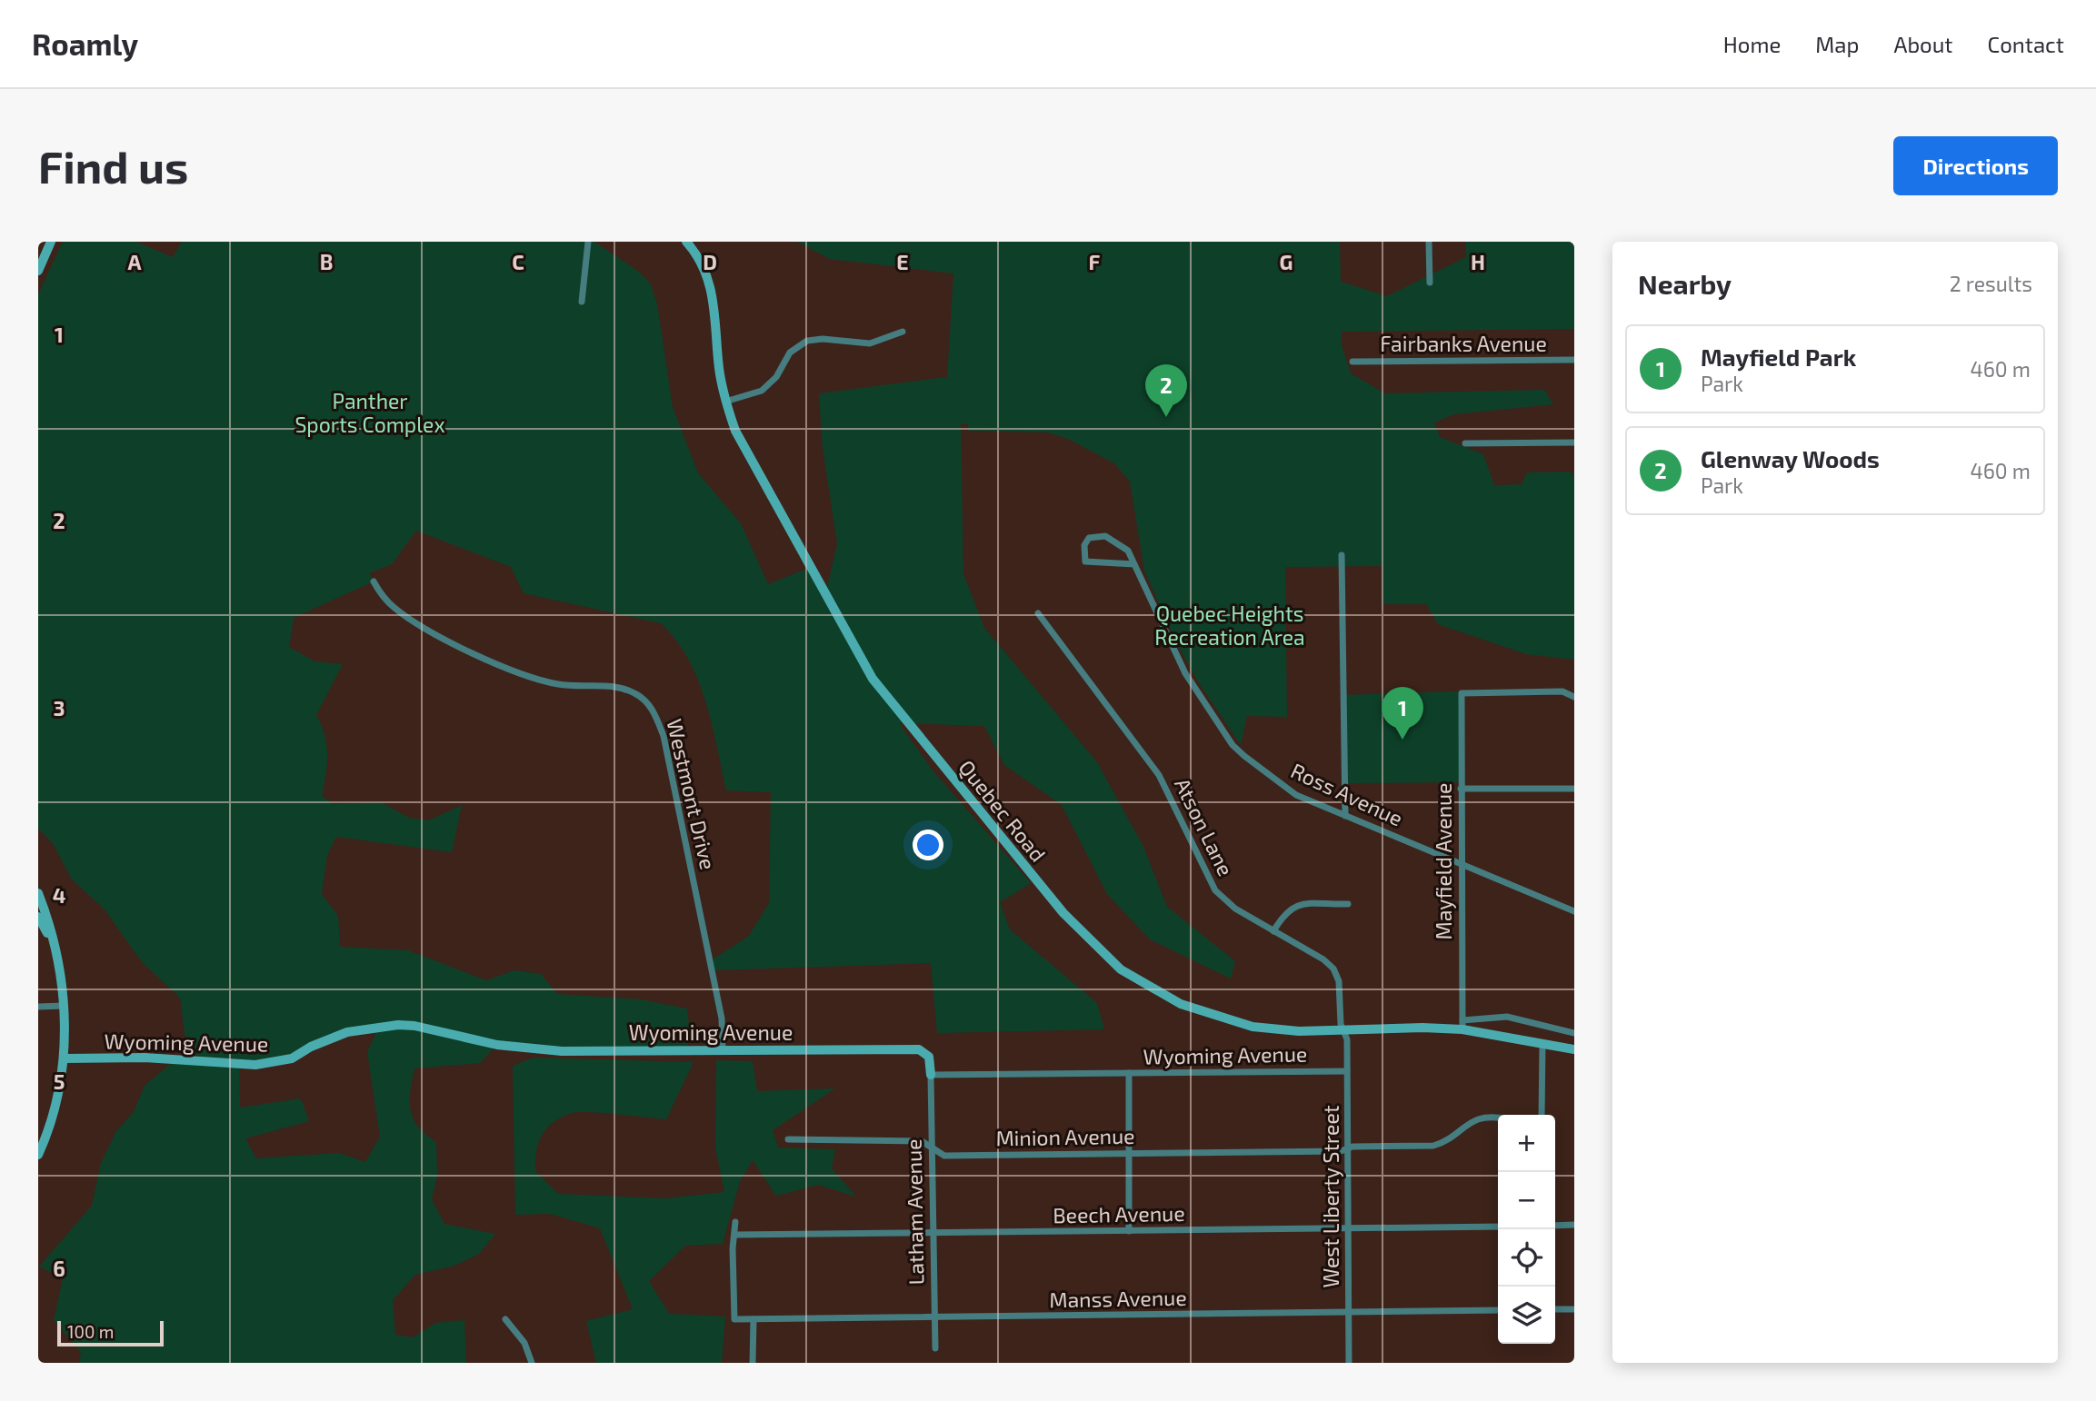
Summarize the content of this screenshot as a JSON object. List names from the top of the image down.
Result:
{
  "streets": {
    "street": [
      "Fairbanks Avenue",
      "Westmont Drive",
      "Ross Avenue",
      "Quebec Road",
      "Atson Lane",
      "Mayfield Avenue",
      "Wyoming Avenue",
      "Minion Avenue",
      "West Liberty Street",
      "Latham Avenue",
      "Beech Avenue",
      "Manss Avenue"
    ]
  },
  "crossings": [
    ["Westmont Drive", "Wyoming Avenue"],
    ["Ross Avenue", "Mayfield Avenue"],
    ["Quebec Road", "Atson Lane"],
    ["Quebec Road", "Mayfield Avenue"],
    ["Quebec Road", "West Liberty Street"],
    ["Atson Lane", "West Liberty Street"],
    ["Wyoming Avenue", "West Liberty Street"],
    ["Wyoming Avenue", "Latham Avenue"],
    ["Minion Avenue", "West Liberty Street"],
    ["Minion Avenue", "Latham Avenue"],
    ["West Liberty Street", "Beech Avenue"],
    ["West Liberty Street", "Manss Avenue"],
    ["Latham Avenue", "Beech Avenue"],
    ["Latham Avenue", "Manss Avenue"],
    ["Beech Avenue", "Manss Avenue"]
  ],
  "parks": ["Panther Sports Complex", "Quebec Heights Recreation Area"],
  "scale_bar": "100 m",
  "page": {
    "header": "Roamly",
    "nav": [
      "Home",
      "Map",
      "About",
      "Contact"
    ],
    "buttons": "Directions",
    "title": "Find us",
    "heading": ["Nearby", "2 results"],
    "list": [
      {
        "mark": "1",
        "name": "Mayfield Park",
        "note": "Park",
        "value": "460 m"
      },
      {
        "mark": "2",
        "name": "Glenway Woods",
        "note": "Park",
        "value": "460 m"
      }
    ],
    "pins": ["2", "1"],
    "map_buttons": ["+", "−"],
    "scale": "100 m"
  },
  "grid": {
    "columns": [
      "A",
      "B",
      "C",
      "D",
      "E",
      "F",
      "G",
      "H"
    ],
    "rows": [
      "1",
      "2",
      "3",
      "4",
      "5",
      "6"
    ]
  }
}
